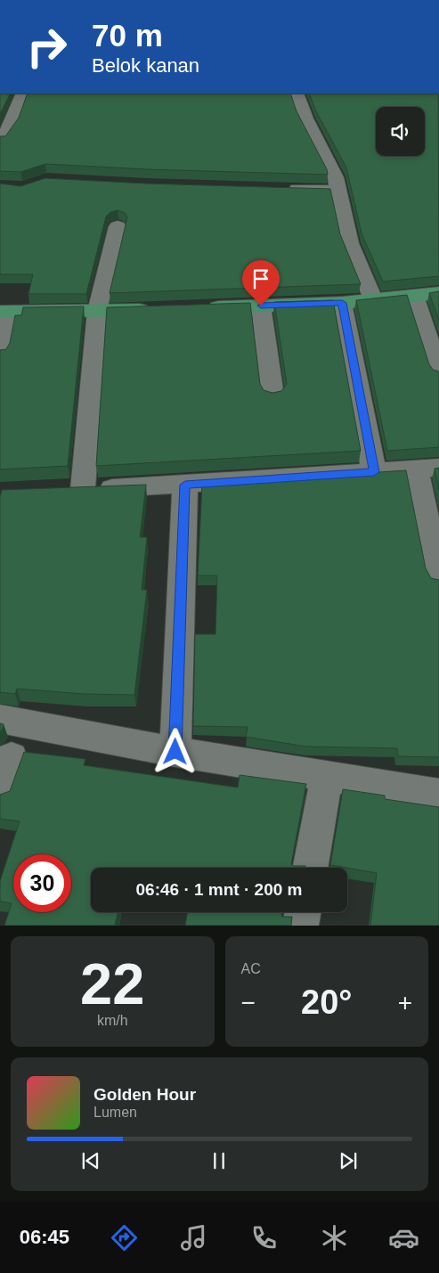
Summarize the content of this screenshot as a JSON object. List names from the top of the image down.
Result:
{
  "page": {
    "turn": ["70 m", "Belok kanan"],
    "limit": "30",
    "trip": "06:46 · 1 mnt · 200 m",
    "tile": [
      ["22", "km/h"],
      "AC"
    ],
    "heat": ["−", "20°", "+"],
    "song": ["Golden Hour", "Lumen"],
    "tabs": "06:45"
  }
}
